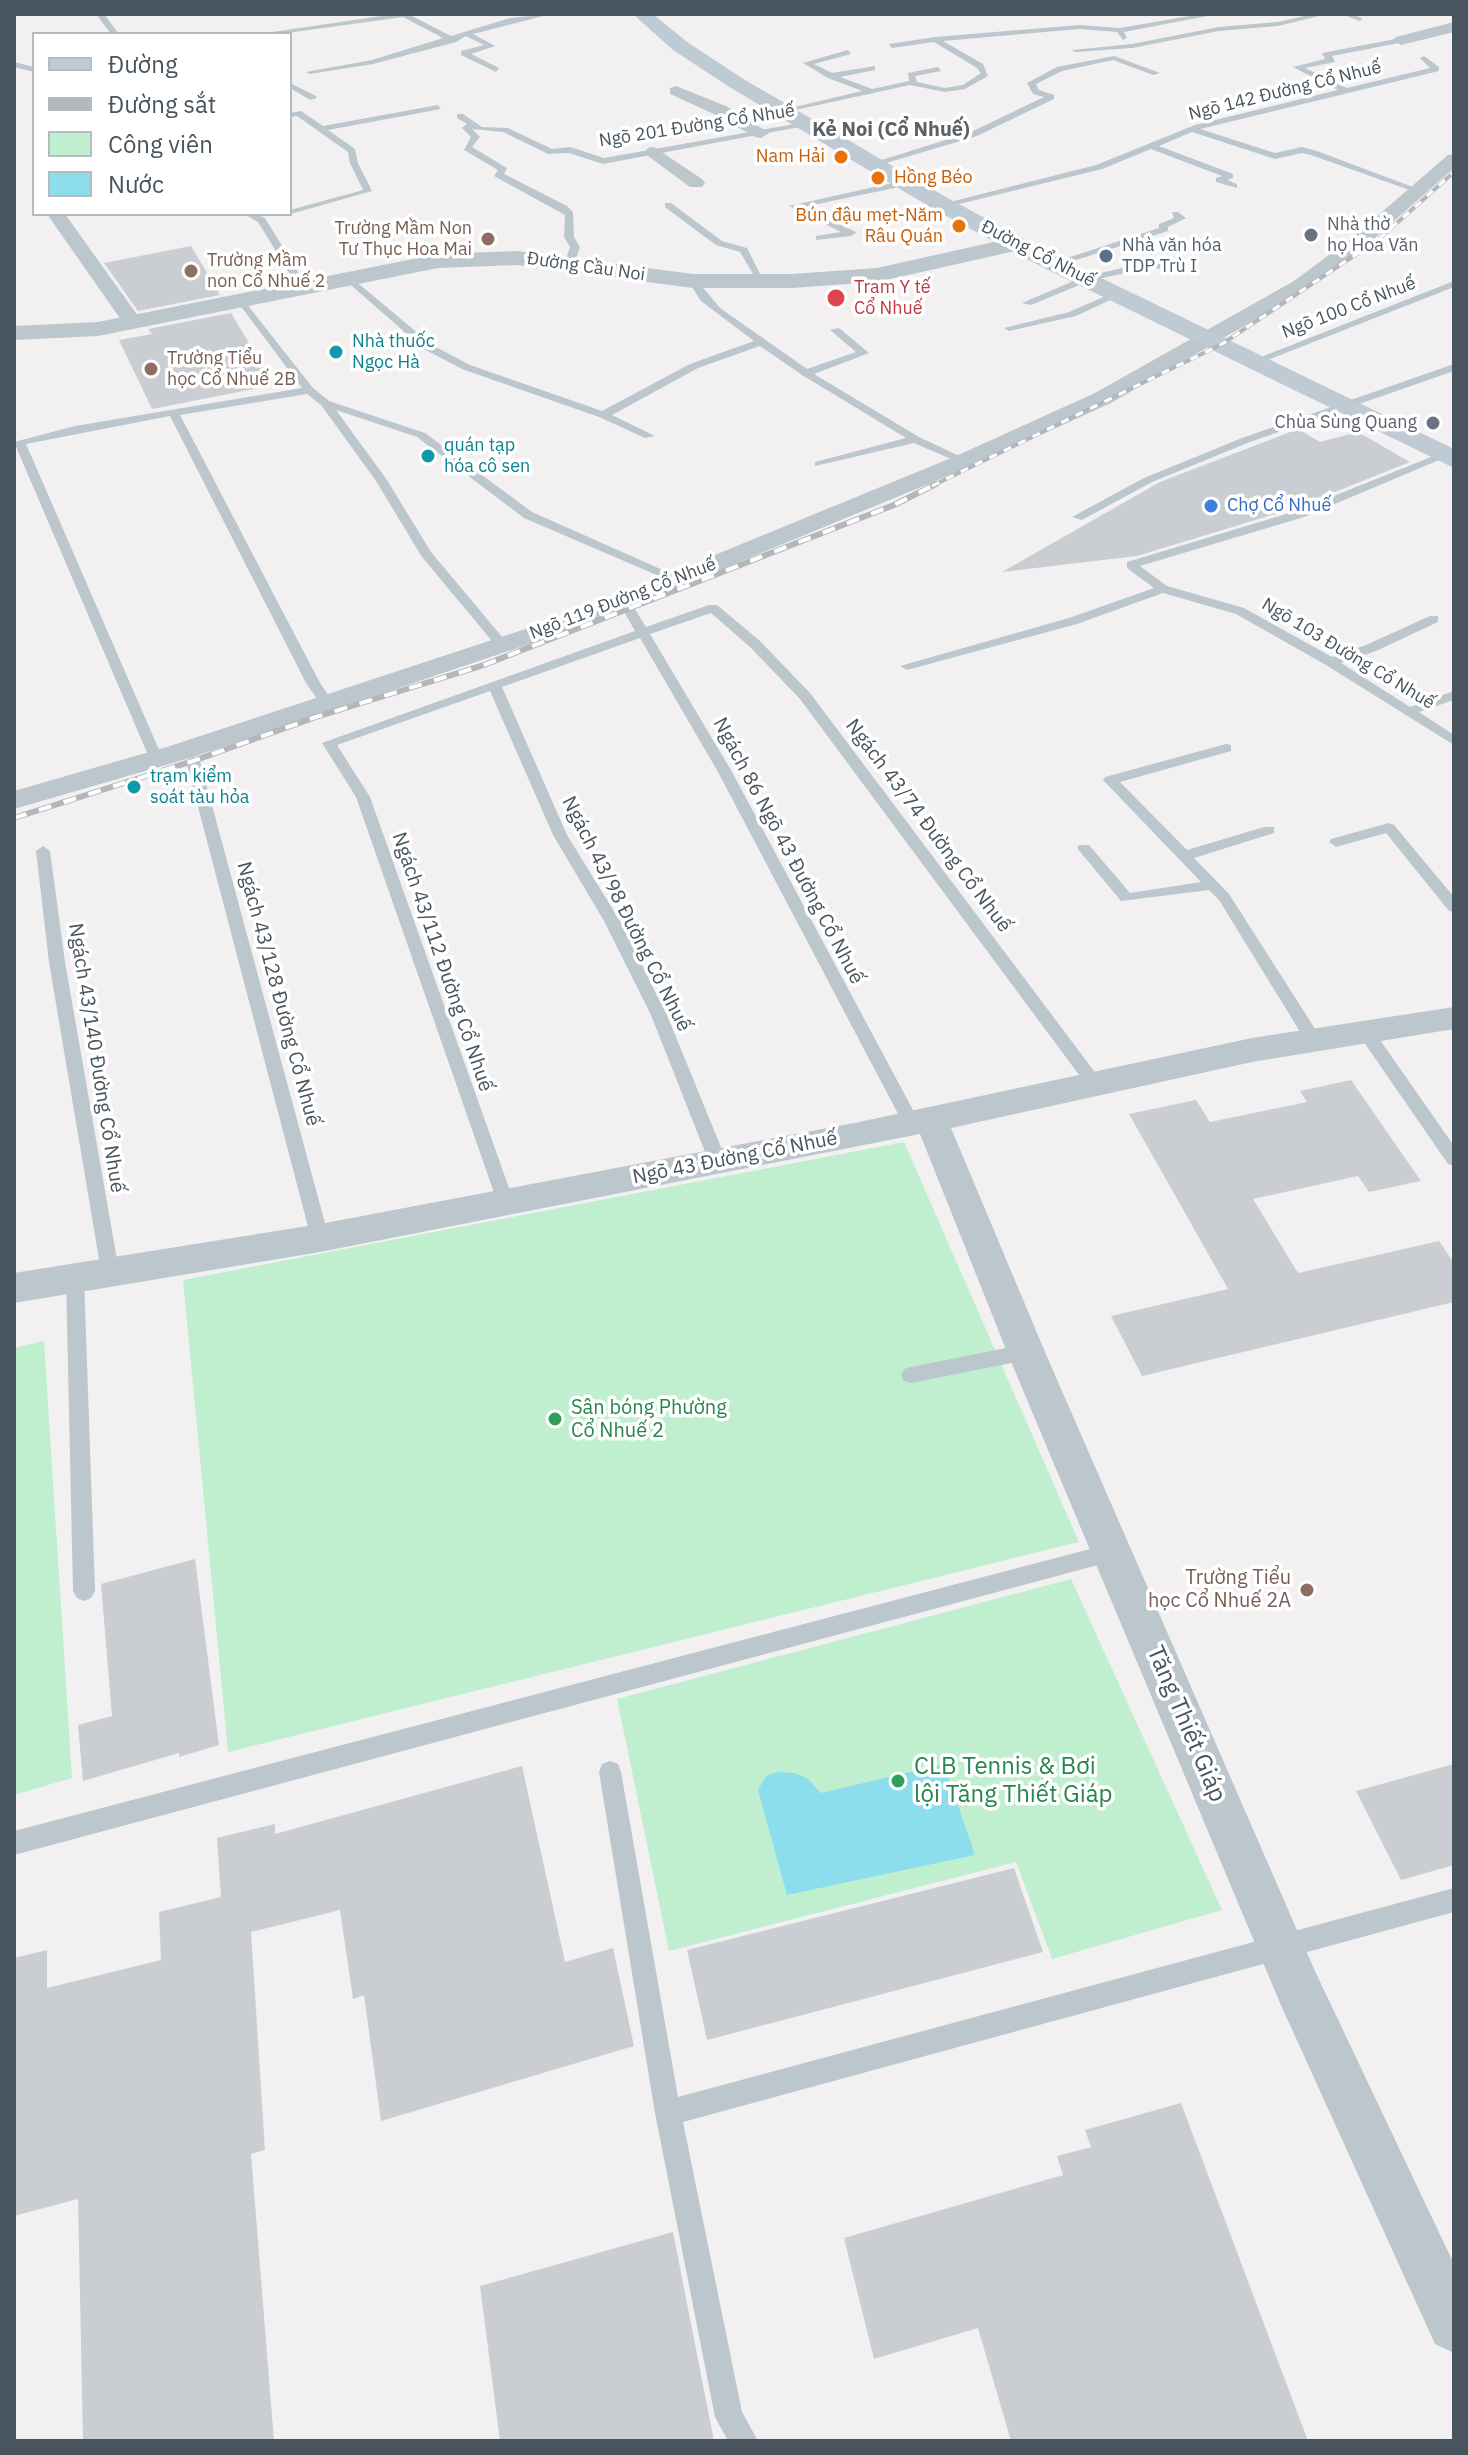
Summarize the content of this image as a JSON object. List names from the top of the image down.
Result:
{
  "streets": {
    "main road": ["Đường Cổ Nhuế"],
    "street": [
      "Đường Cầu Noi",
      "Ngõ 119 Đường Cổ Nhuế",
      "Ngõ 43 Đường Cổ Nhuế",
      "Tăng Thiết Giáp"
    ],
    "lane": [
      "Ngõ 142 Đường Cổ Nhuế",
      "Ngõ 201 Đường Cổ Nhuế",
      "Ngõ 100 Cổ Nhuế",
      "Ngõ 103 Đường Cổ Nhuế",
      "Ngách 43/74 Đường Cổ Nhuế",
      "Ngách 86 Ngõ 43 Đường Cổ Nhuế",
      "Ngách 43/98 Đường Cổ Nhuế",
      "Ngách 43/112 Đường Cổ Nhuế",
      "Ngách 43/128 Đường Cổ Nhuế",
      "Ngách 43/140 Đường Cổ Nhuế"
    ]
  },
  "crossings": [
    ["Ngõ 142 Đường Cổ Nhuế", "Đường Cổ Nhuế"],
    ["Ngõ 201 Đường Cổ Nhuế", "Đường Cổ Nhuế"],
    ["Đường Cổ Nhuế", "Đường Cầu Noi"],
    ["Đường Cổ Nhuế", "Ngõ 100 Cổ Nhuế"],
    ["Đường Cổ Nhuế", "Ngõ 119 Đường Cổ Nhuế"],
    ["Đường Cổ Nhuế", "Ngõ 103 Đường Cổ Nhuế"],
    ["Ngõ 119 Đường Cổ Nhuế", "Ngách 86 Ngõ 43 Đường Cổ Nhuế"],
    ["Ngõ 119 Đường Cổ Nhuế", "Ngách 43/98 Đường Cổ Nhuế"],
    ["Ngõ 119 Đường Cổ Nhuế", "Ngách 43/112 Đường Cổ Nhuế"],
    ["Ngách 43/74 Đường Cổ Nhuế", "Ngách 86 Ngõ 43 Đường Cổ Nhuế"],
    ["Ngách 43/74 Đường Cổ Nhuế", "Ngõ 43 Đường Cổ Nhuế"],
    ["Ngách 86 Ngõ 43 Đường Cổ Nhuế", "Ngõ 43 Đường Cổ Nhuế"],
    ["Ngách 86 Ngõ 43 Đường Cổ Nhuế", "Tăng Thiết Giáp"],
    ["Ngách 43/98 Đường Cổ Nhuế", "Ngách 43/112 Đường Cổ Nhuế"],
    ["Ngách 43/98 Đường Cổ Nhuế", "Ngõ 43 Đường Cổ Nhuế"],
    ["Ngách 43/112 Đường Cổ Nhuế", "Ngõ 43 Đường Cổ Nhuế"],
    ["Ngách 43/128 Đường Cổ Nhuế", "Ngõ 43 Đường Cổ Nhuế"],
    ["Ngách 43/140 Đường Cổ Nhuế", "Ngõ 43 Đường Cổ Nhuế"],
    ["Ngõ 43 Đường Cổ Nhuế", "Tăng Thiết Giáp"]
  ],
  "districts": ["Kẻ Noi (Cổ Nhuế)"],
  "places": [
    "Nam Hải",
    "Hồng Béo",
    "Bún đậu mẹt-Năm Râu Quán",
    "Nhà thờ họ Hoa Văn",
    "Trường Mầm Non Tư Thục Hoa Mai",
    "Nhà văn hóa TDP Trù I",
    "Trường Mầm non Cổ Nhuế 2",
    "Trạm Y tế Cổ Nhuế",
    "Nhà thuốc Ngọc Hà",
    "Trường Tiểu học Cổ Nhuế 2B",
    "Chùa Sùng Quang",
    "quán tạp hóa cô sen",
    "Chợ Cổ Nhuế",
    "trạm kiểm soát tàu hỏa",
    "Sân bóng Phường Cổ Nhuế 2",
    "Trường Tiểu học Cổ Nhuế 2A",
    "CLB Tennis & Bơi lội Tăng Thiết Giáp"
  ],
  "legend": [
    "Đường",
    "Đường sắt",
    "Công viên",
    "Nước"
  ]
}
